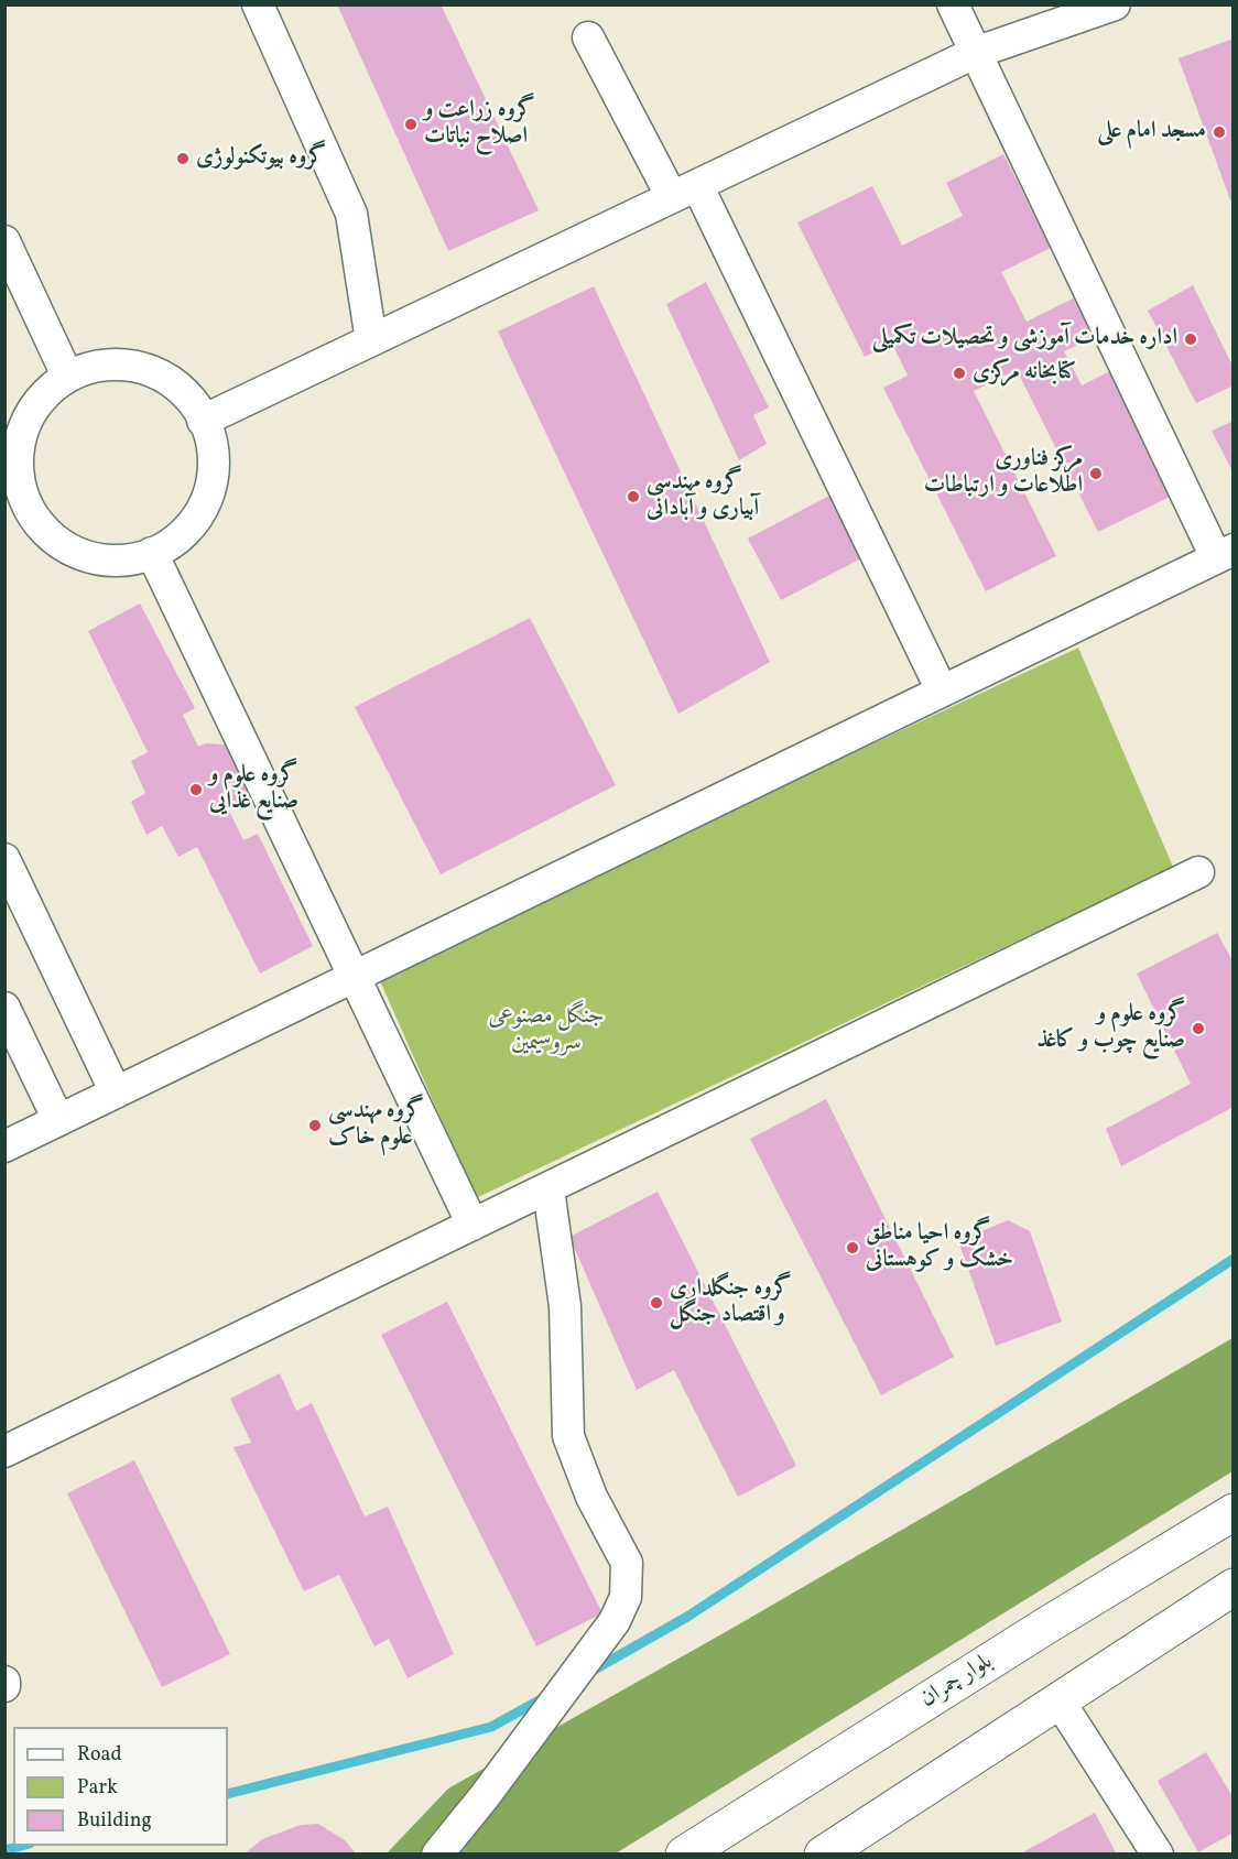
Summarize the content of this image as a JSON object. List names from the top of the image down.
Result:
{
  "streets": {
    "main road": ["بلوار چمران"]
  },
  "parks": ["جنگل مصنوعی سروسیمین"],
  "places": [
    "گروه زراعت و اصلاح نباتات",
    "مسجد امام علی",
    "گروه بیوتکنولوژی",
    "اداره خدمات آموزشی و تحصیلات تکمیلی",
    "کتابخانه مرکزی",
    "مرکز فناوری اطلاعات و ارتباطات",
    "گروه مهندسی آبیاری و آبادانی",
    "گروه علوم و صنایع غذایی",
    "گروه علوم و صنایع چوب و کاغذ",
    "گروه مهندسی علوم خاک",
    "گروه احیا مناطق خشک و کوهستانی",
    "گروه جنگلداری و اقتصاد جنگل"
  ],
  "legend": ["Road", "Park", "Building"]
}
